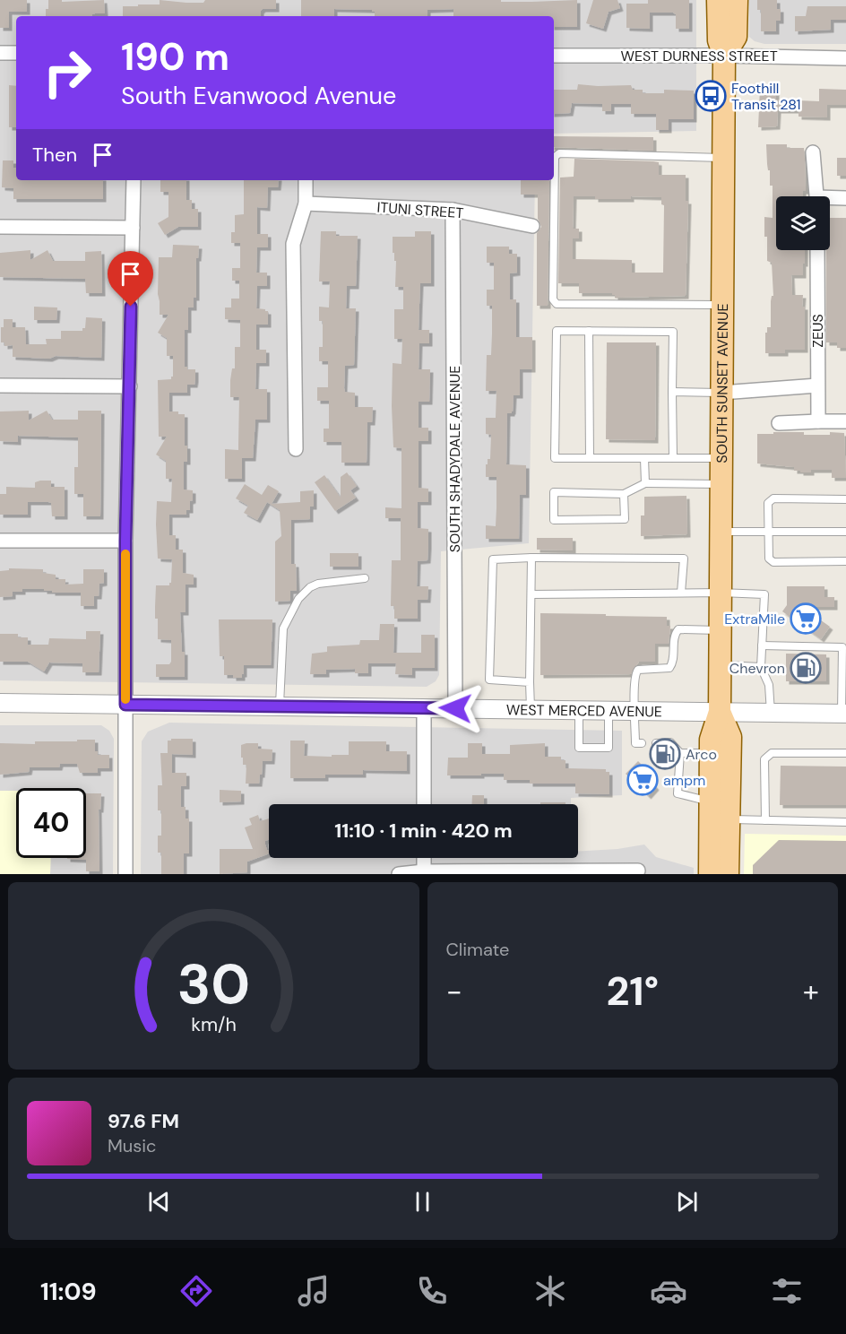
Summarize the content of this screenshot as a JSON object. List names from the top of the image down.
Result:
{
  "streets": {
    "main road": ["SOUTH SUNSET AVENUE"],
    "street": [
      "WEST DURNESS STREET",
      "ITUNI STREET",
      "ZEUS",
      "SOUTH SHADYDALE AVENUE",
      "WEST MERCED AVENUE"
    ]
  },
  "crossings": [
    ["WEST DURNESS STREET", "SOUTH SUNSET AVENUE"],
    ["ITUNI STREET", "SOUTH SHADYDALE AVENUE"],
    ["SOUTH SUNSET AVENUE", "WEST MERCED AVENUE"],
    ["SOUTH SHADYDALE AVENUE", "WEST MERCED AVENUE"]
  ],
  "places": {
    "bus stop": ["Foothill Transit 281"],
    "supermarket": ["ExtraMile", "ampm"],
    "fuel station": ["Chevron", "Arco"]
  },
  "page": {
    "turn": ["190 m", "South Evanwood Avenue"],
    "then": "Then",
    "limit": "40",
    "trip": "11:10 · 1 min · 420 m",
    "tile": "Climate",
    "heat": ["−", "21°", "+"],
    "song": ["97.6 FM", "Music"],
    "tabs": "11:09",
    "gauge": ["30", "km/h"]
  }
}
